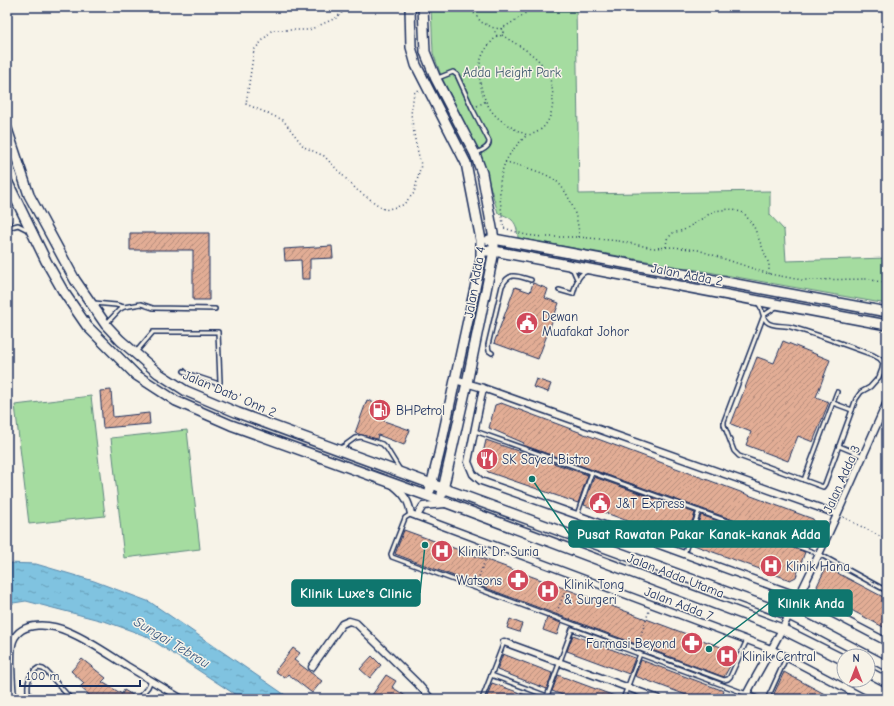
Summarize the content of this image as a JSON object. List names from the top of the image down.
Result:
{
  "streets": {
    "main road": [
      "Jalan Adda 2",
      "Jalan Adda 4",
      "Jalan Dato' Onn 2",
      "Jalan Adda Utama"
    ],
    "street": ["Jalan Adda 3", "Jalan Adda 7"]
  },
  "crossings": [
    ["Jalan Adda 2", "Jalan Adda 4"],
    ["Jalan Adda 4", "Jalan Dato' Onn 2"],
    ["Jalan Adda 4", "Jalan Adda Utama"],
    ["Jalan Dato' Onn 2", "Jalan Adda Utama"],
    ["Jalan Adda 3", "Jalan Adda Utama"],
    ["Jalan Adda 3", "Jalan Adda 7"]
  ],
  "water": ["Sungai Tebrau"],
  "parks": ["Adda Height Park"],
  "places": {
    "public building": ["Dewan Muafakat Johor", "J&T Express"],
    "fuel station": ["BHPetrol"],
    "restaurant": ["SK Sayed Bistro"],
    "other": ["Pusat Rawatan Pakar Kanak-kanak Adda", "Klinik Luxe's Clinic", "Klinik Anda"],
    "hospital": [
      "Klinik Dr. Suria",
      "Klinik Hana",
      "Klinik Tong & Surgeri",
      "Klinik Central"
    ],
    "pharmacy": ["Watsons", "Farmasi Beyond"]
  },
  "scale_bar": "100 m",
  "north": "top"
}
